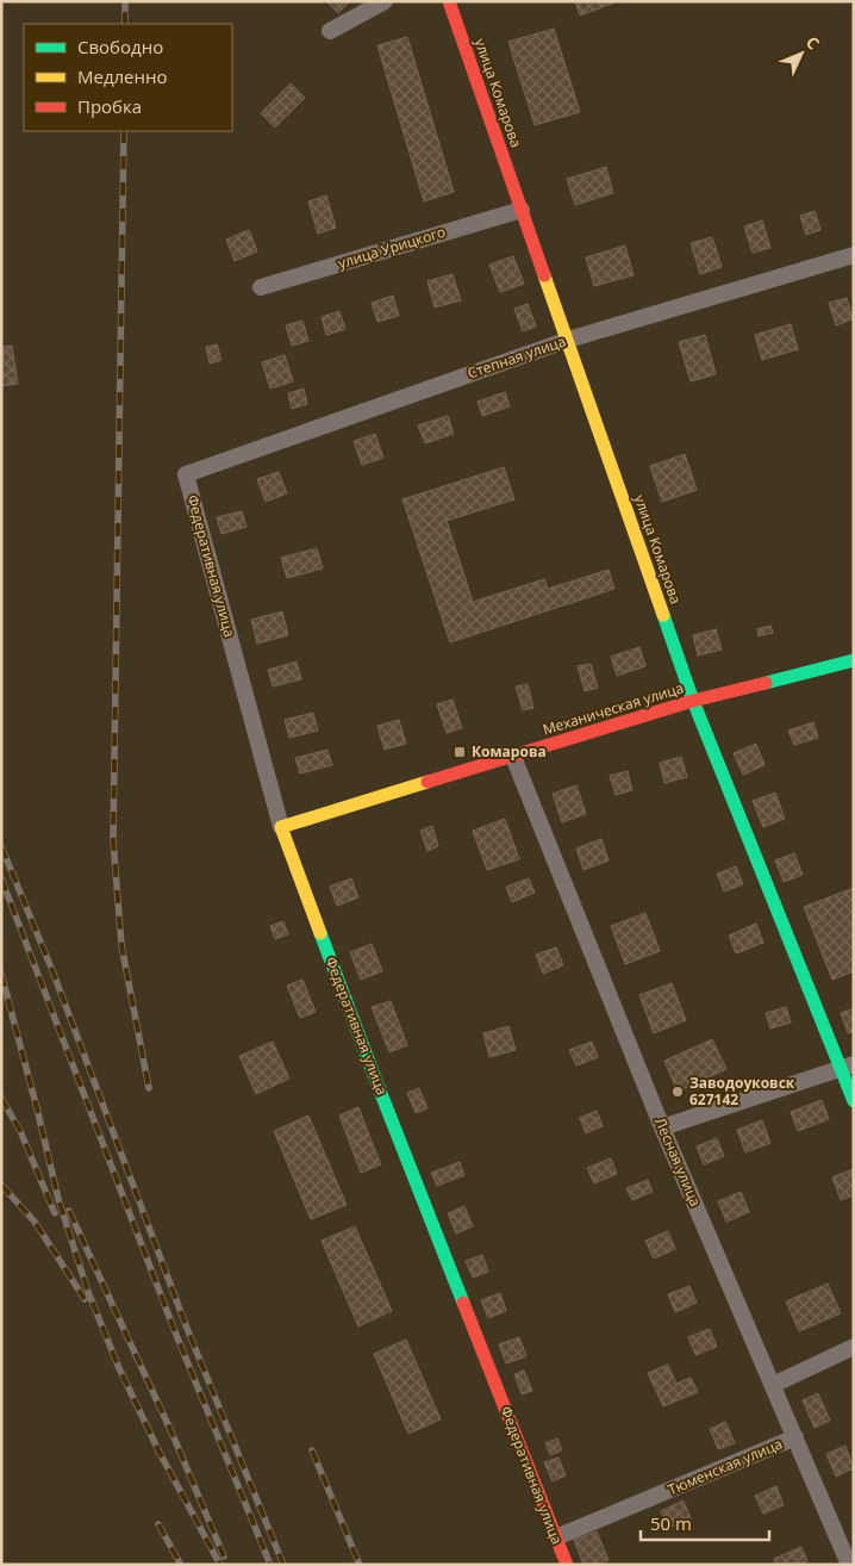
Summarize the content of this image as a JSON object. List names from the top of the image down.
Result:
{
  "streets": {
    "street": [
      "улица Комарова",
      "улица Урицкого",
      "Степная улица",
      "Федеративная улица",
      "Механическая улица",
      "Лесная улица",
      "Тюменская улица"
    ]
  },
  "crossings": [
    ["улица Комарова", "улица Урицкого"],
    ["улица Комарова", "Степная улица"],
    ["улица Комарова", "Механическая улица"],
    ["Степная улица", "Федеративная улица"],
    ["Федеративная улица", "Механическая улица"],
    ["Федеративная улица", "Тюменская улица"],
    ["Механическая улица", "Лесная улица"],
    ["Лесная улица", "Тюменская улица"]
  ],
  "places": {
    "transit": ["Комарова"],
    "other": ["Заводоуковск 627142"]
  },
  "legend": ["Свободно", "Медленно", "Пробка"],
  "scale_bar": "50 m",
  "north": "top right"
}
